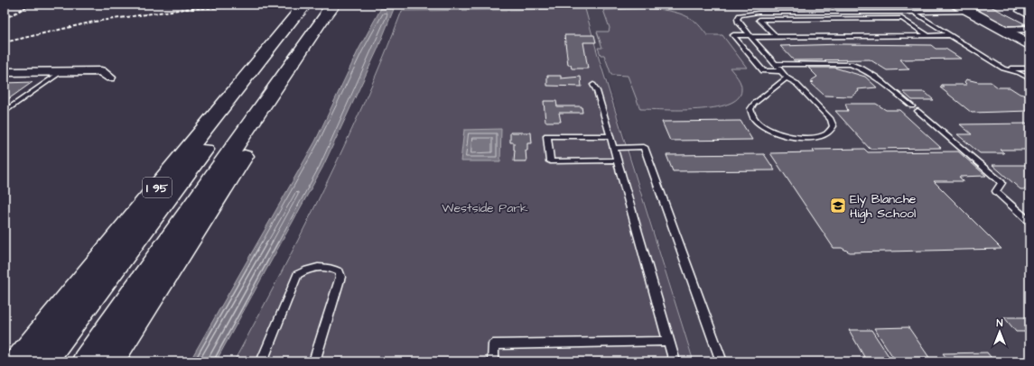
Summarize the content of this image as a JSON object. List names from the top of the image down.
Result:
{
  "streets": {
    "main road": ["I 95"]
  },
  "parks": ["Westside Park"],
  "places": {
    "school or university": ["Ely Blanche High School"]
  },
  "north": "top"
}
